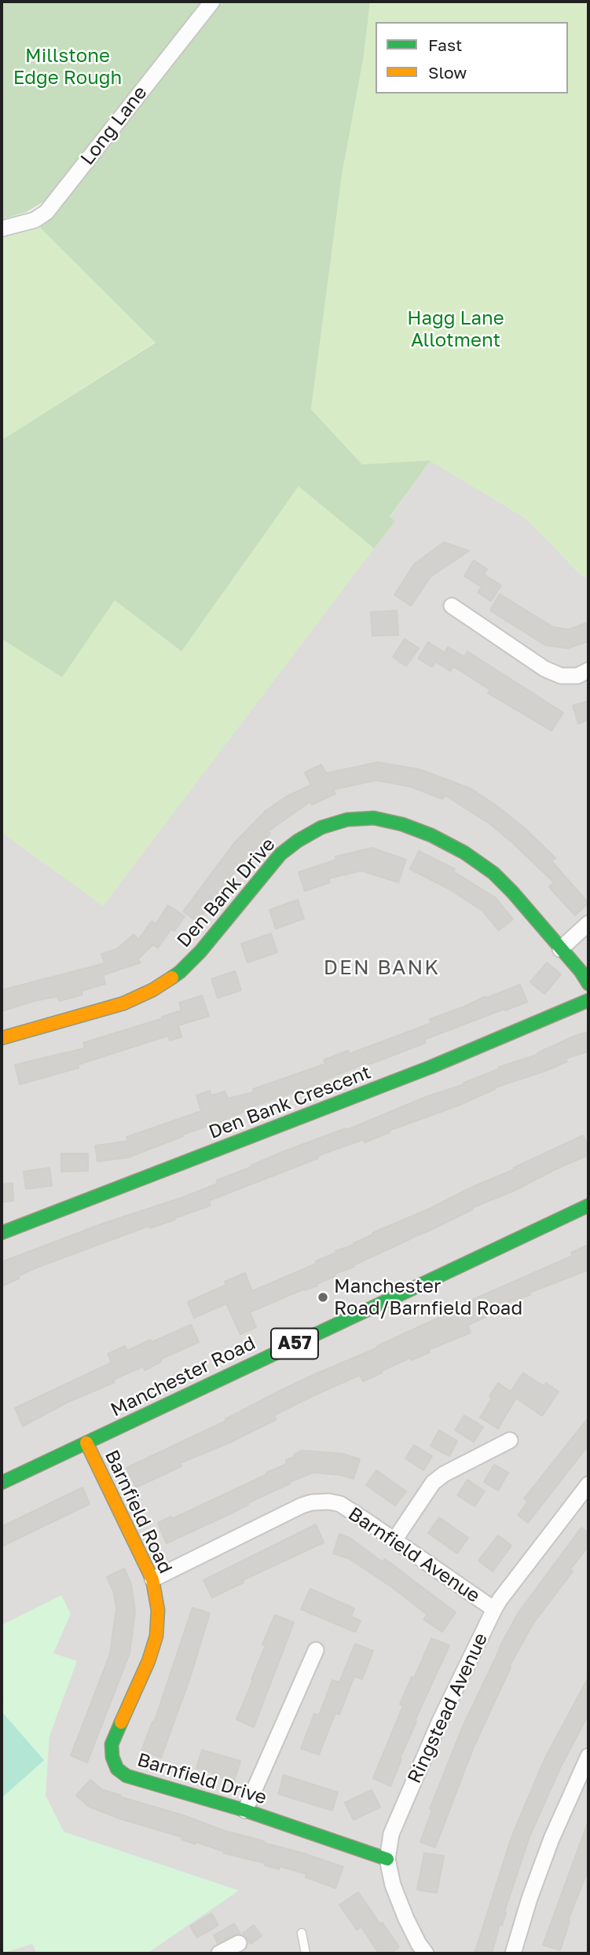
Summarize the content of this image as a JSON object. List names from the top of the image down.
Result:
{
  "streets": {
    "street": [
      "Long Lane",
      "Den Bank Drive",
      "Den Bank Crescent",
      "A57",
      "Manchester Road",
      "Barnfield Road",
      "Barnfield Avenue",
      "Ringstead Avenue",
      "Barnfield Drive"
    ]
  },
  "crossings": [
    ["Manchester Road", "Barnfield Road"],
    ["Barnfield Road", "Barnfield Avenue"],
    ["Barnfield Road", "Barnfield Drive"],
    ["Barnfield Avenue", "Ringstead Avenue"],
    ["Ringstead Avenue", "Barnfield Drive"]
  ],
  "districts": ["DEN BANK"],
  "parks": ["Millstone Edge Rough", "Hagg Lane Allotment"],
  "places": ["Manchester Road/Barnfield Road"],
  "legend": ["Fast", "Slow"]
}
